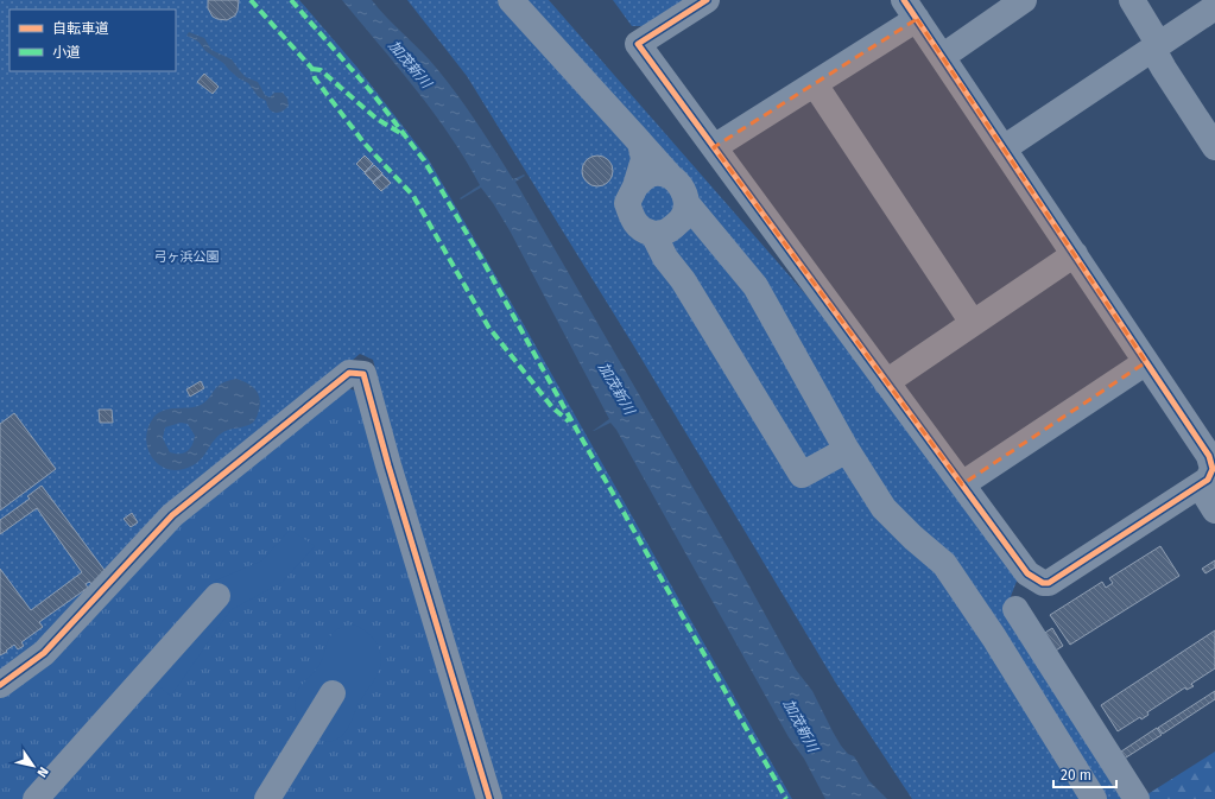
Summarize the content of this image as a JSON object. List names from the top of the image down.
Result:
{
  "water": ["加茂新川"],
  "parks": ["弓ヶ浜公園"],
  "legend": ["自転車道", "小道"],
  "scale_bar": "20 m",
  "north": "bottom right"
}
